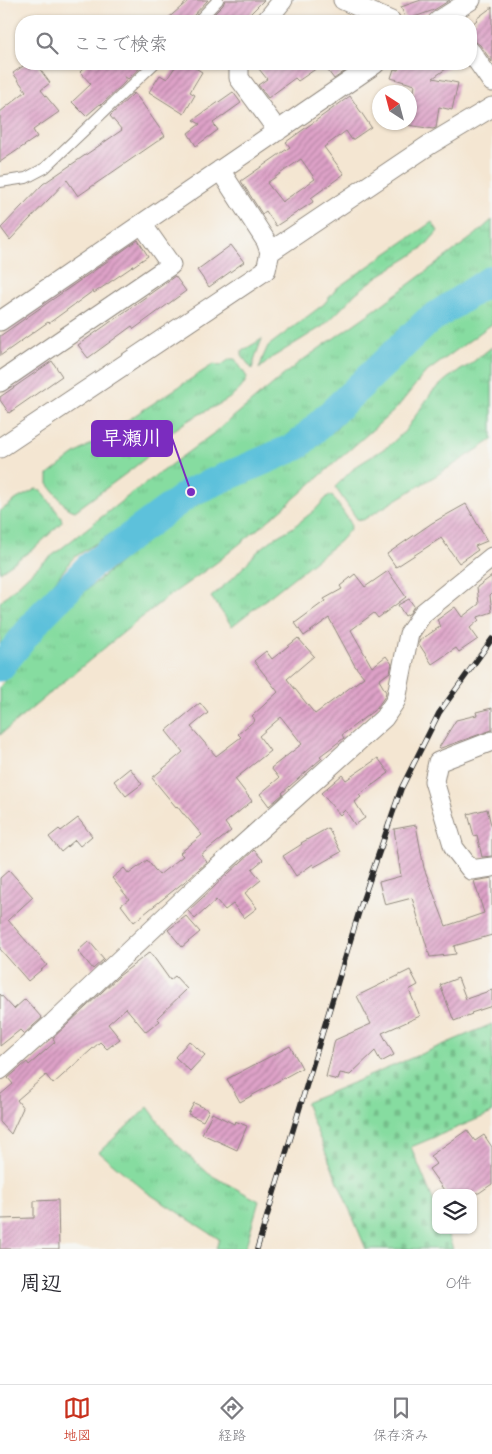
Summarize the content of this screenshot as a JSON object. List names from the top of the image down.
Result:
{
  "places": ["早瀬川"],
  "north": "top left",
  "page": {
    "search": "ここで検索",
    "heading": ["周辺", "0件"],
    "nav": ["地図", "経路", "保存済み"]
  }
}
